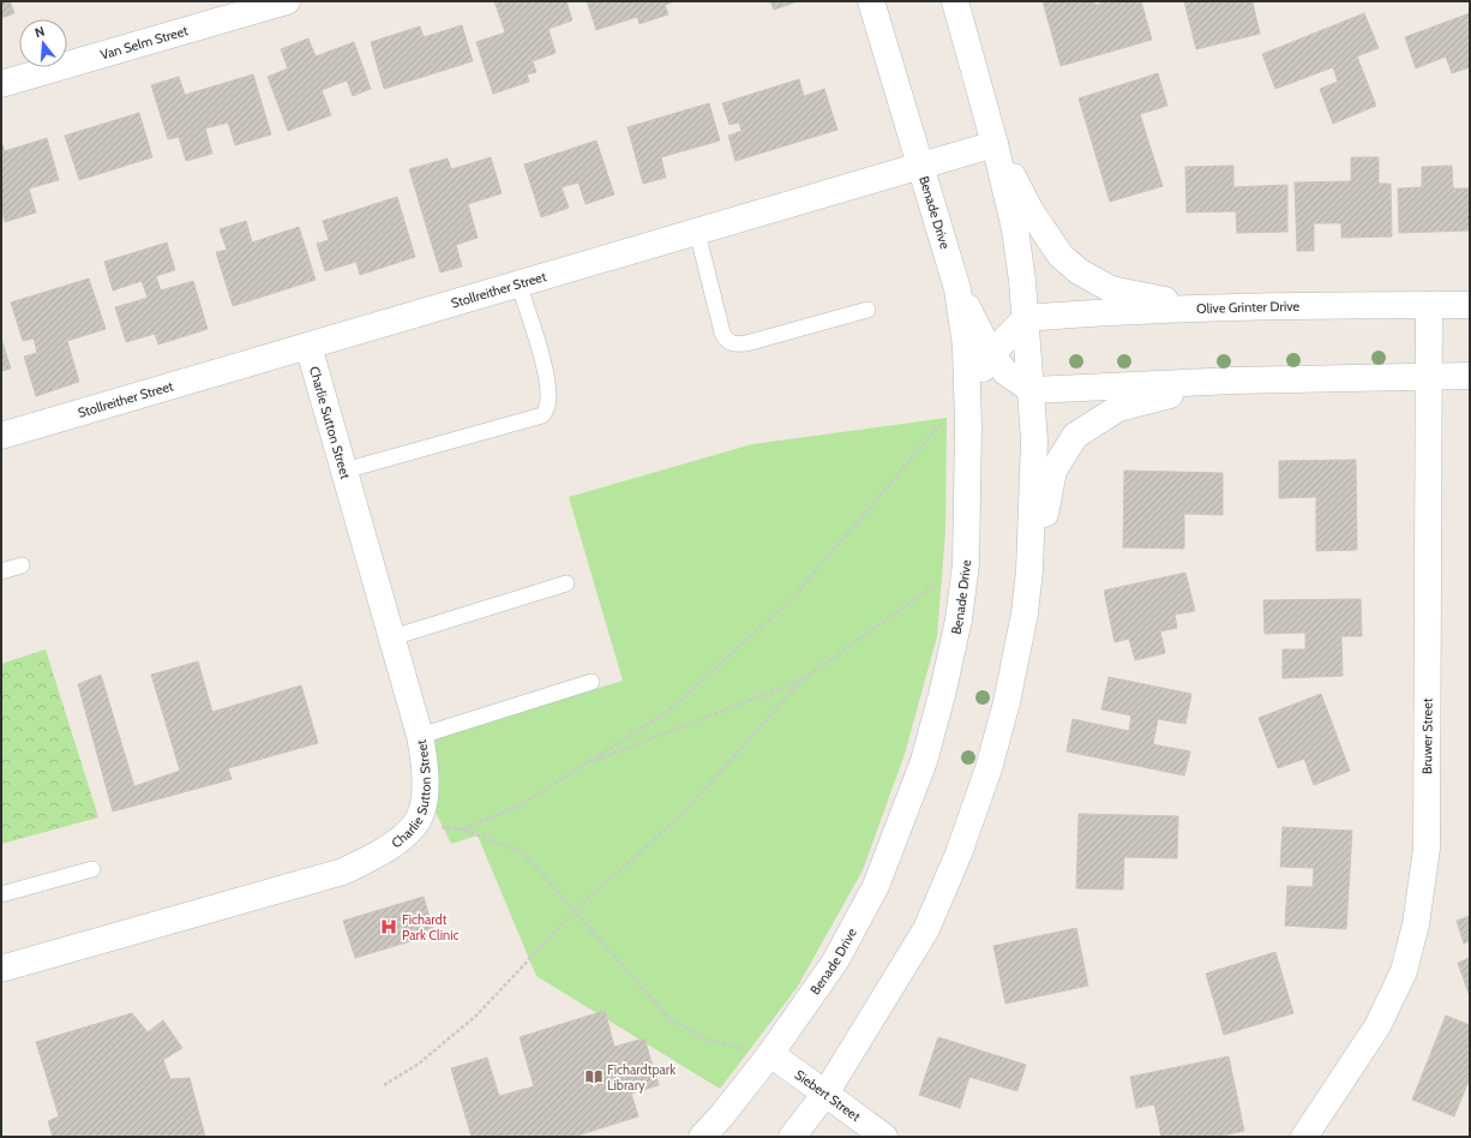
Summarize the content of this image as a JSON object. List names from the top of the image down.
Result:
{
  "streets": {
    "street": [
      "Van Selm Street",
      "Benade Drive",
      "Stollreither Street",
      "Olive Grinter Drive",
      "Charlie Sutton Street",
      "Bruwer Street",
      "Siebert Street"
    ]
  },
  "crossings": [
    ["Benade Drive", "Stollreither Street"],
    ["Benade Drive", "Siebert Street"],
    ["Stollreither Street", "Charlie Sutton Street"],
    ["Olive Grinter Drive", "Bruwer Street"]
  ],
  "places": {
    "hospital": ["Fichardt Park Clinic"],
    "library": ["Fichardtpark Library"]
  },
  "north": "top"
}
